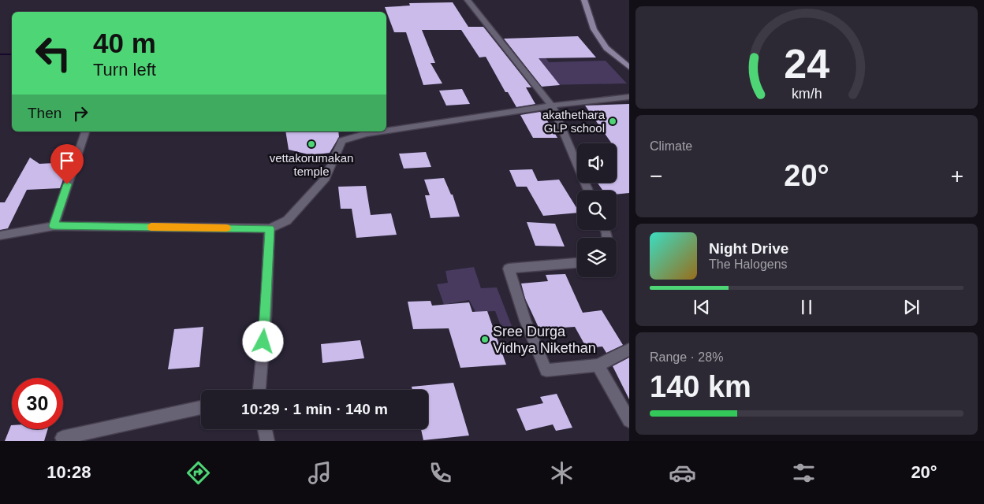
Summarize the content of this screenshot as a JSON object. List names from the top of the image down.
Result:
{
  "places": ["akathethara GLP school", "vettakorumakan temple", "Sree Durga Vidhya Nikethan"],
  "page": {
    "turn": ["40 m", "Turn left"],
    "then": "Then",
    "tile": [
      "Climate",
      ["Range · 28%", "140 km"]
    ],
    "heat": ["−", "20°", "+"],
    "song": ["Night Drive", "The Halogens"],
    "limit": "30",
    "trip": "10:29 · 1 min · 140 m",
    "tabs": ["10:28", "20°"],
    "gauge": ["24", "km/h"]
  }
}
